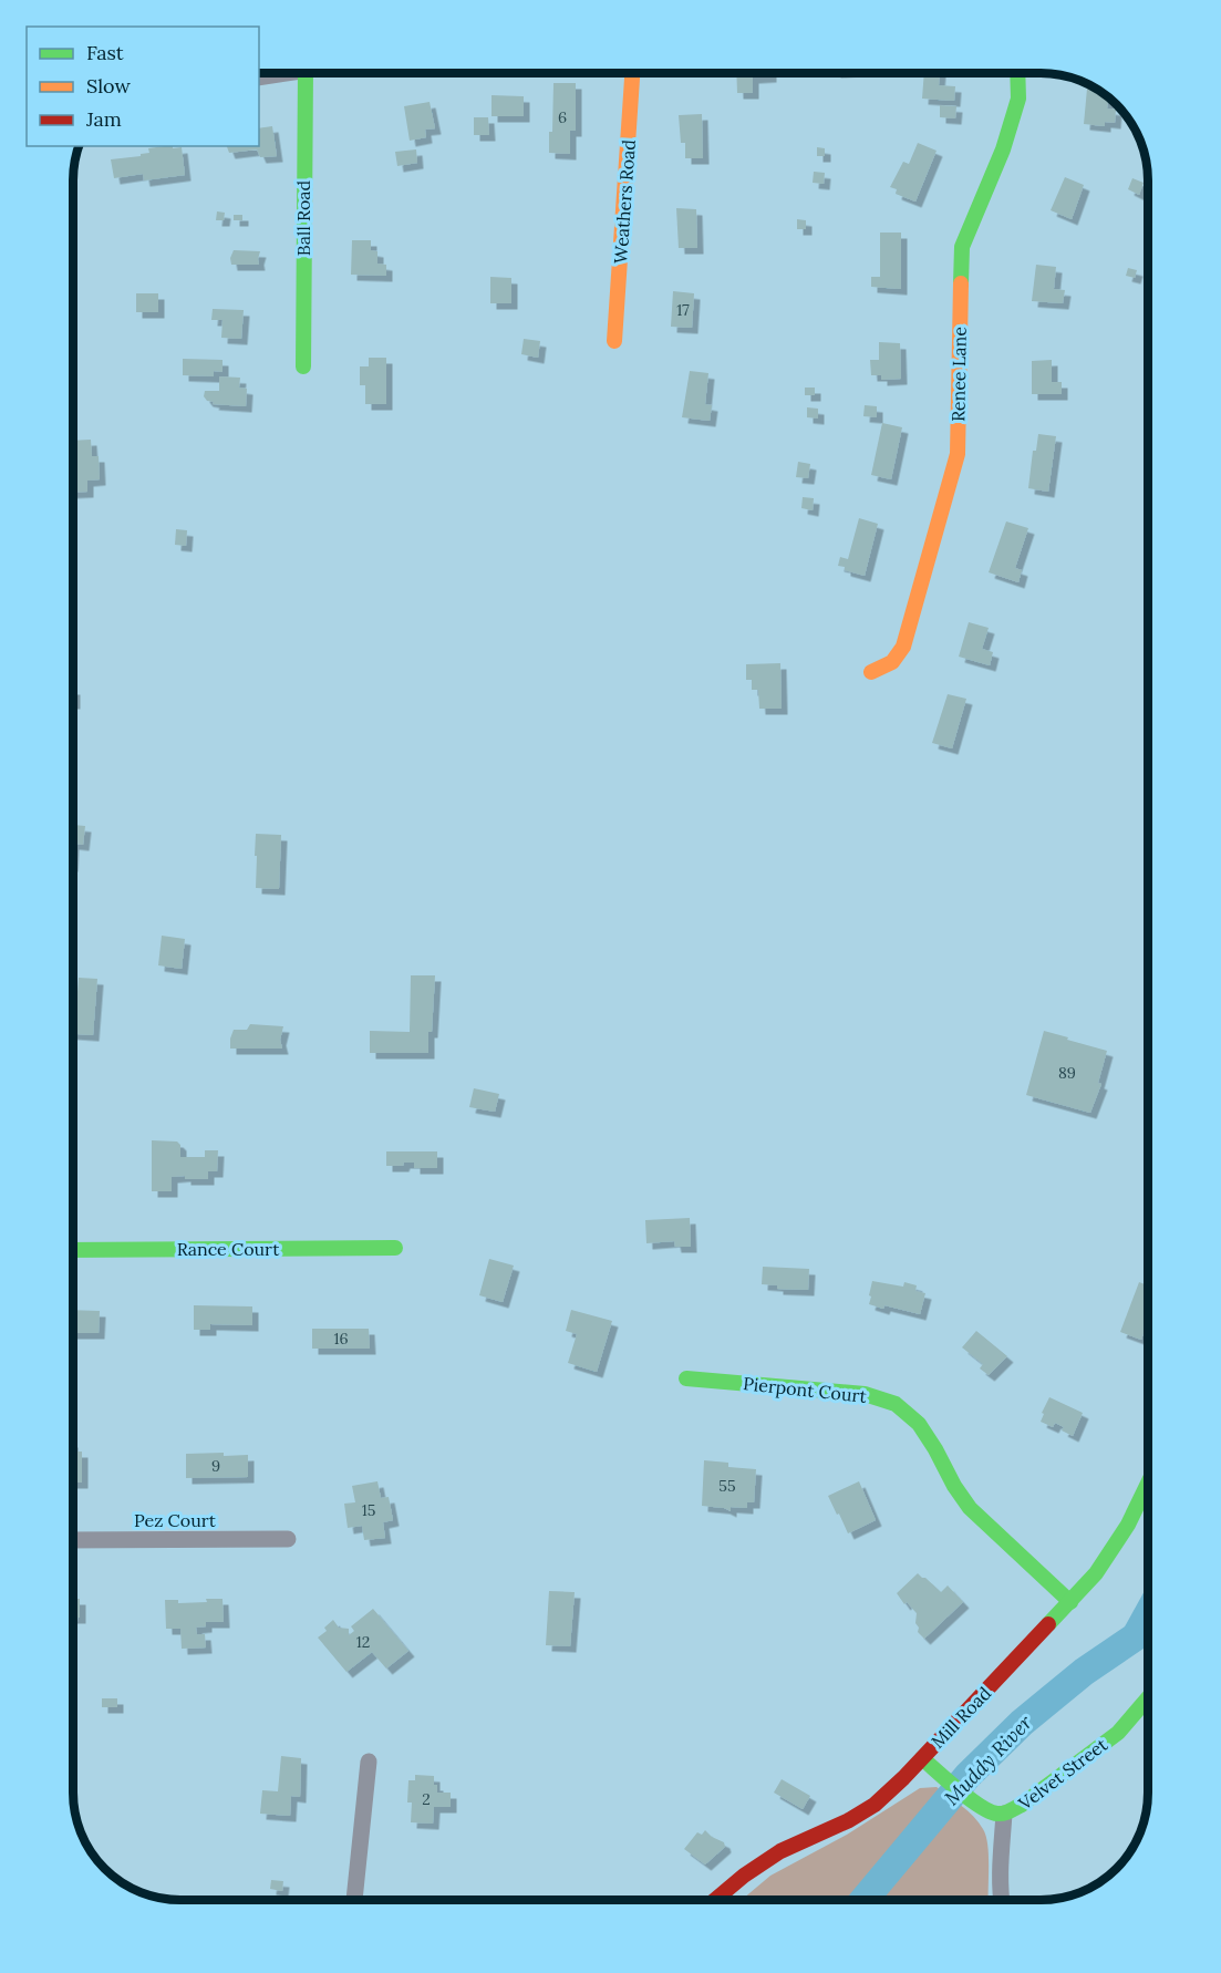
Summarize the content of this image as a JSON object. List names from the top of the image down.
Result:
{
  "streets": {
    "street": [
      "Weathers Road",
      "Ball Road",
      "Renee Lane",
      "Rance Court",
      "Pierpont Court",
      "Pez Court",
      "Mill Road",
      "Velvet Street"
    ]
  },
  "crossings": [
    ["Pierpont Court", "Mill Road"],
    ["Mill Road", "Velvet Street"]
  ],
  "water": ["Muddy River"],
  "house_numbers": [
    "6",
    "17",
    "89",
    "16",
    "9",
    "55",
    "15",
    "12",
    "2"
  ],
  "legend": ["Fast", "Slow", "Jam"]
}
